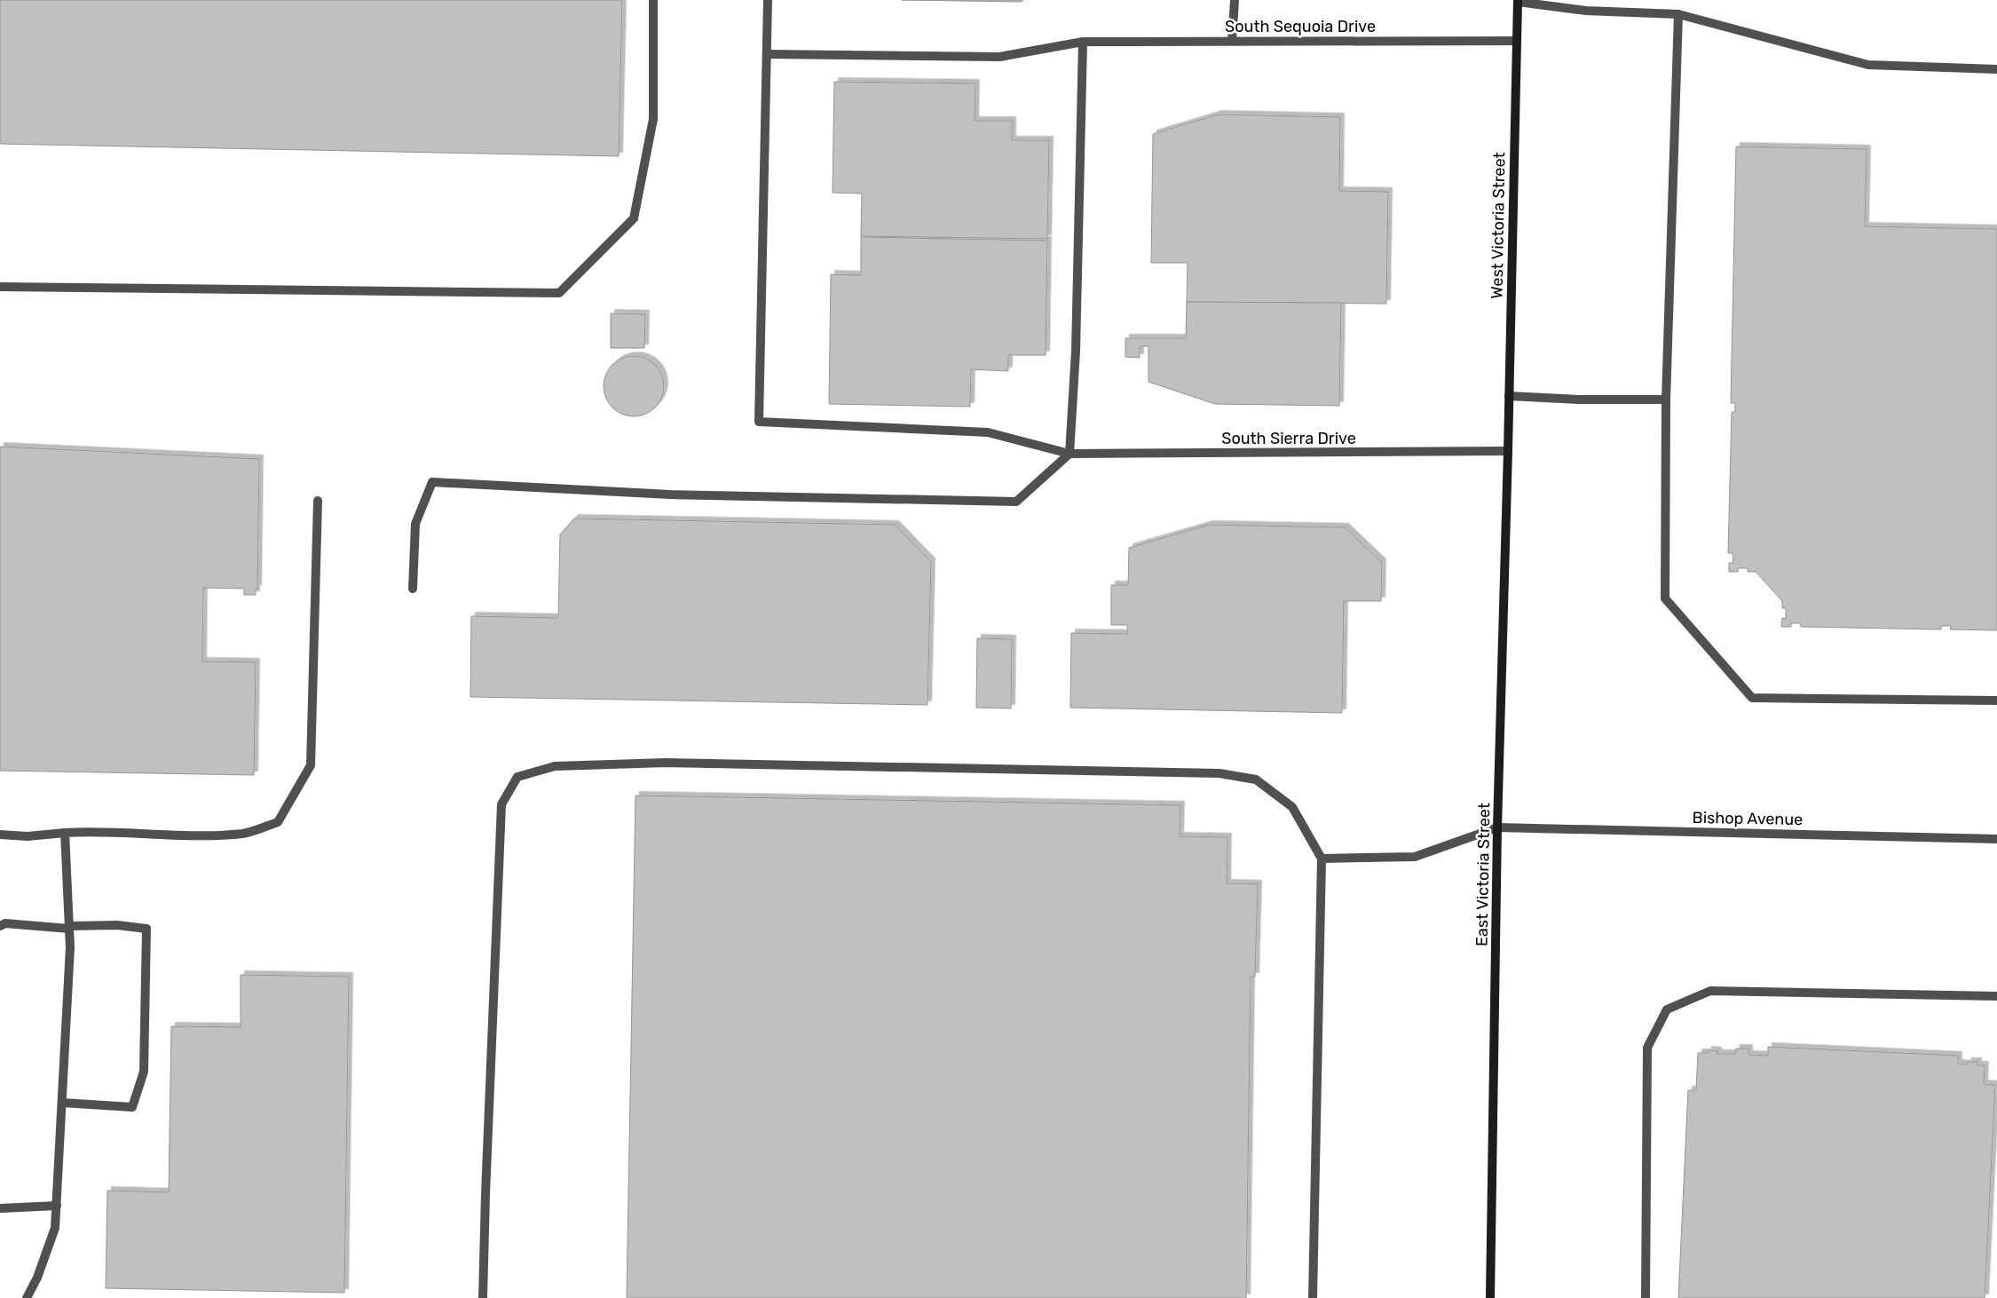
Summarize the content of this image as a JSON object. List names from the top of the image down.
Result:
{
  "streets": {
    "main road": ["West Victoria Street", "East Victoria Street"],
    "street": ["South Sequoia Drive", "South Sierra Drive", "Bishop Avenue"]
  },
  "crossings": [
    ["South Sequoia Drive", "West Victoria Street"],
    ["South Sequoia Drive", "South Sierra Drive"],
    ["West Victoria Street", "South Sierra Drive"],
    ["West Victoria Street", "East Victoria Street"],
    ["South Sierra Drive", "East Victoria Street"],
    ["Bishop Avenue", "East Victoria Street"]
  ]
}
